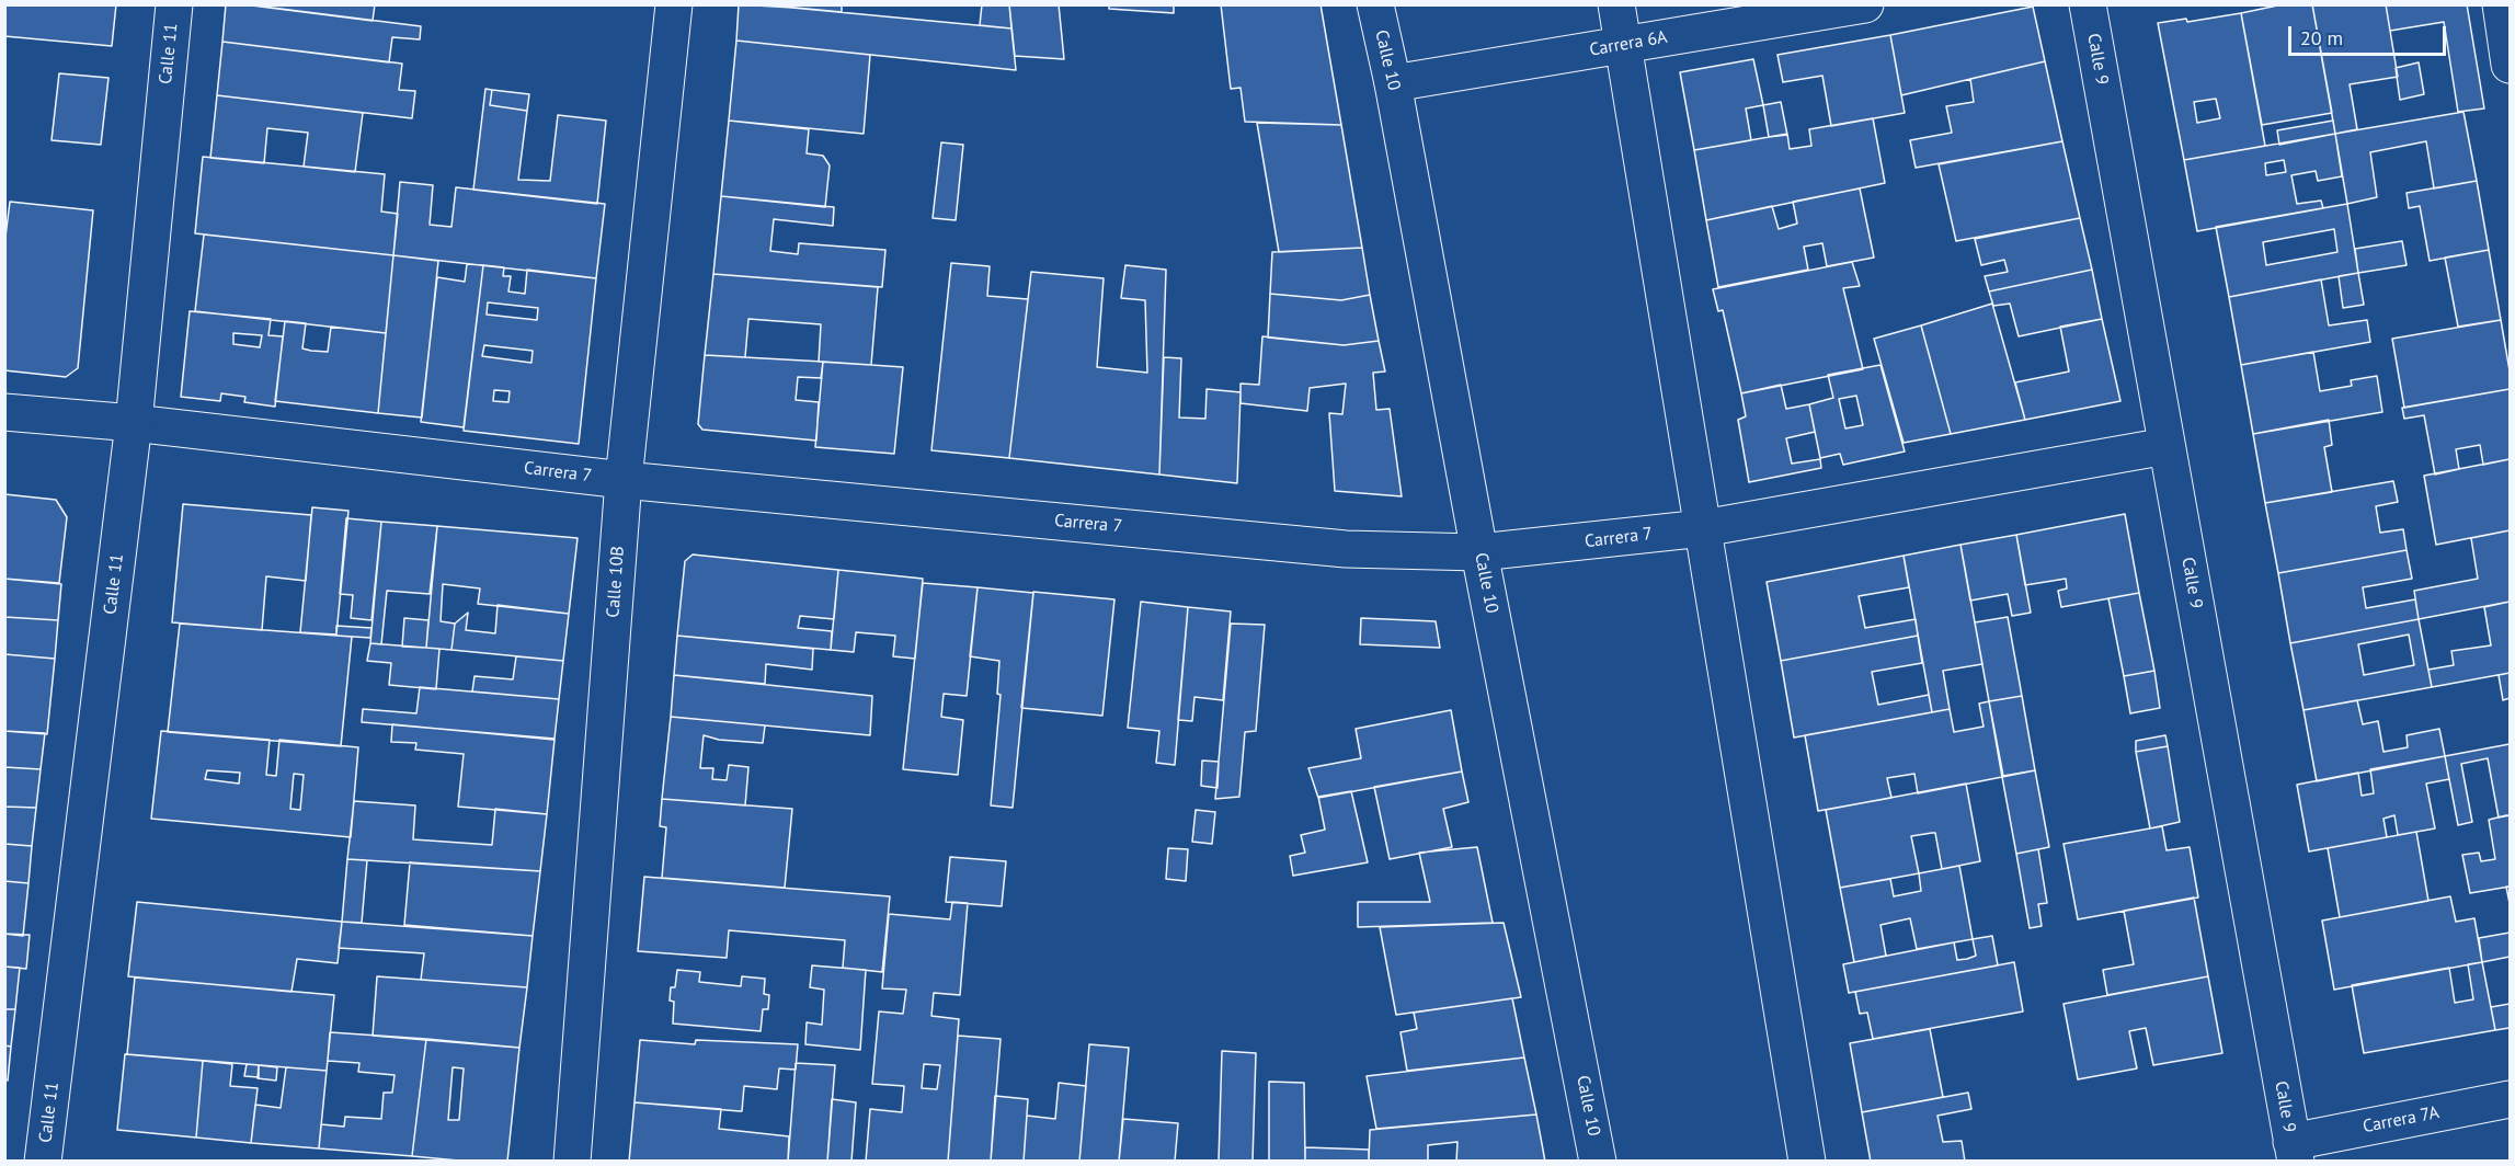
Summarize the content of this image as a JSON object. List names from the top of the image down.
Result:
{
  "streets": {
    "street": [
      "Carrera 6A",
      "Calle 11",
      "Calle 9",
      "Calle 10",
      "Carrera 7",
      "Calle 10B",
      "Carrera 7A"
    ]
  },
  "crossings": [
    ["Carrera 6A", "Calle 10"],
    ["Calle 11", "Carrera 7"],
    ["Calle 9", "Carrera 7"],
    ["Calle 9", "Carrera 7A"],
    ["Calle 10", "Carrera 7"],
    ["Carrera 7", "Calle 10B"]
  ],
  "scale_bar": "20 m"
}
